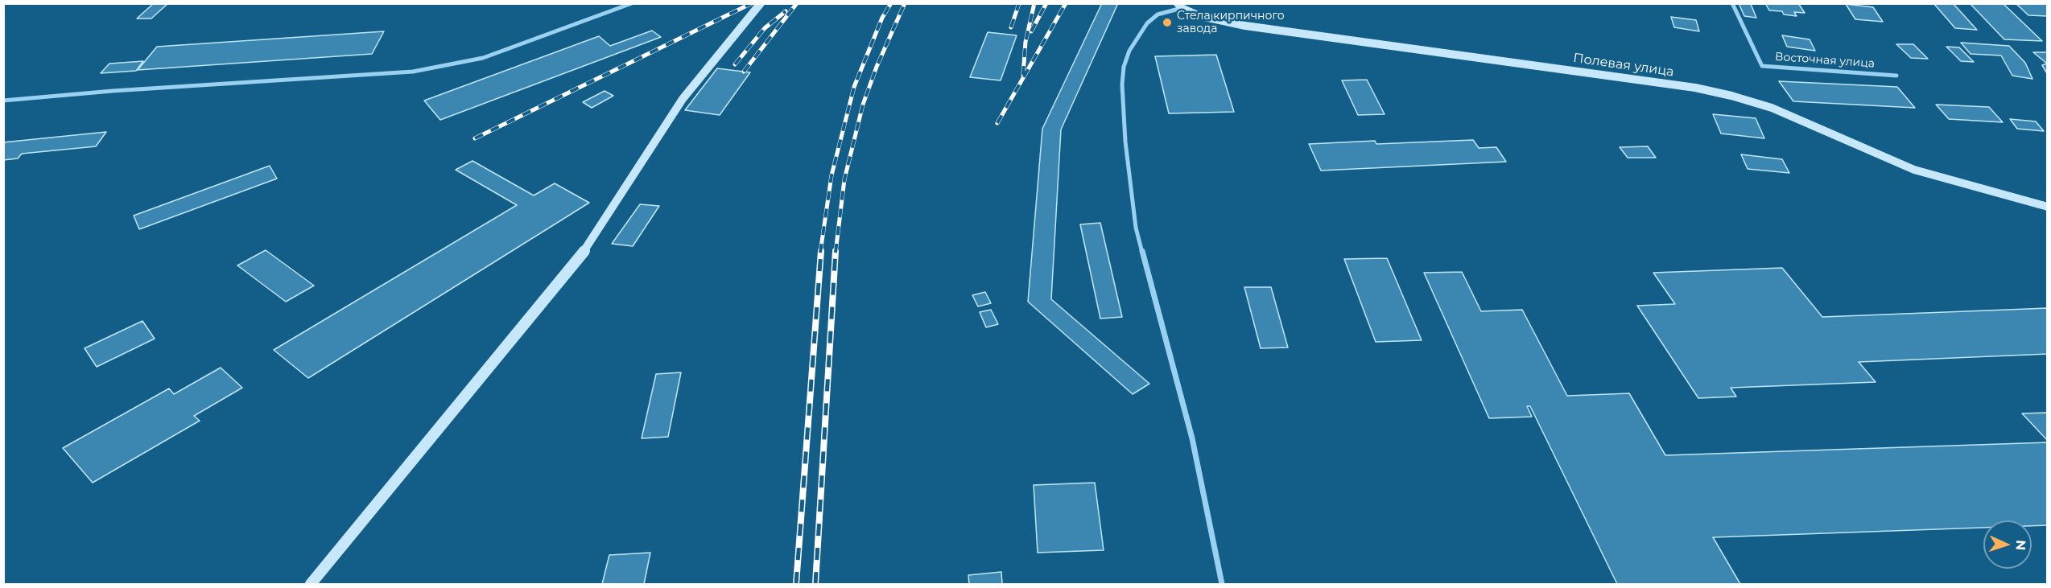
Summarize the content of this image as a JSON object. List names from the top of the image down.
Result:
{
  "streets": {
    "main road": ["Полевая улица"],
    "street": ["Восточная улица"]
  },
  "places": ["Стела кирпичного завода"],
  "north": "right"
}
